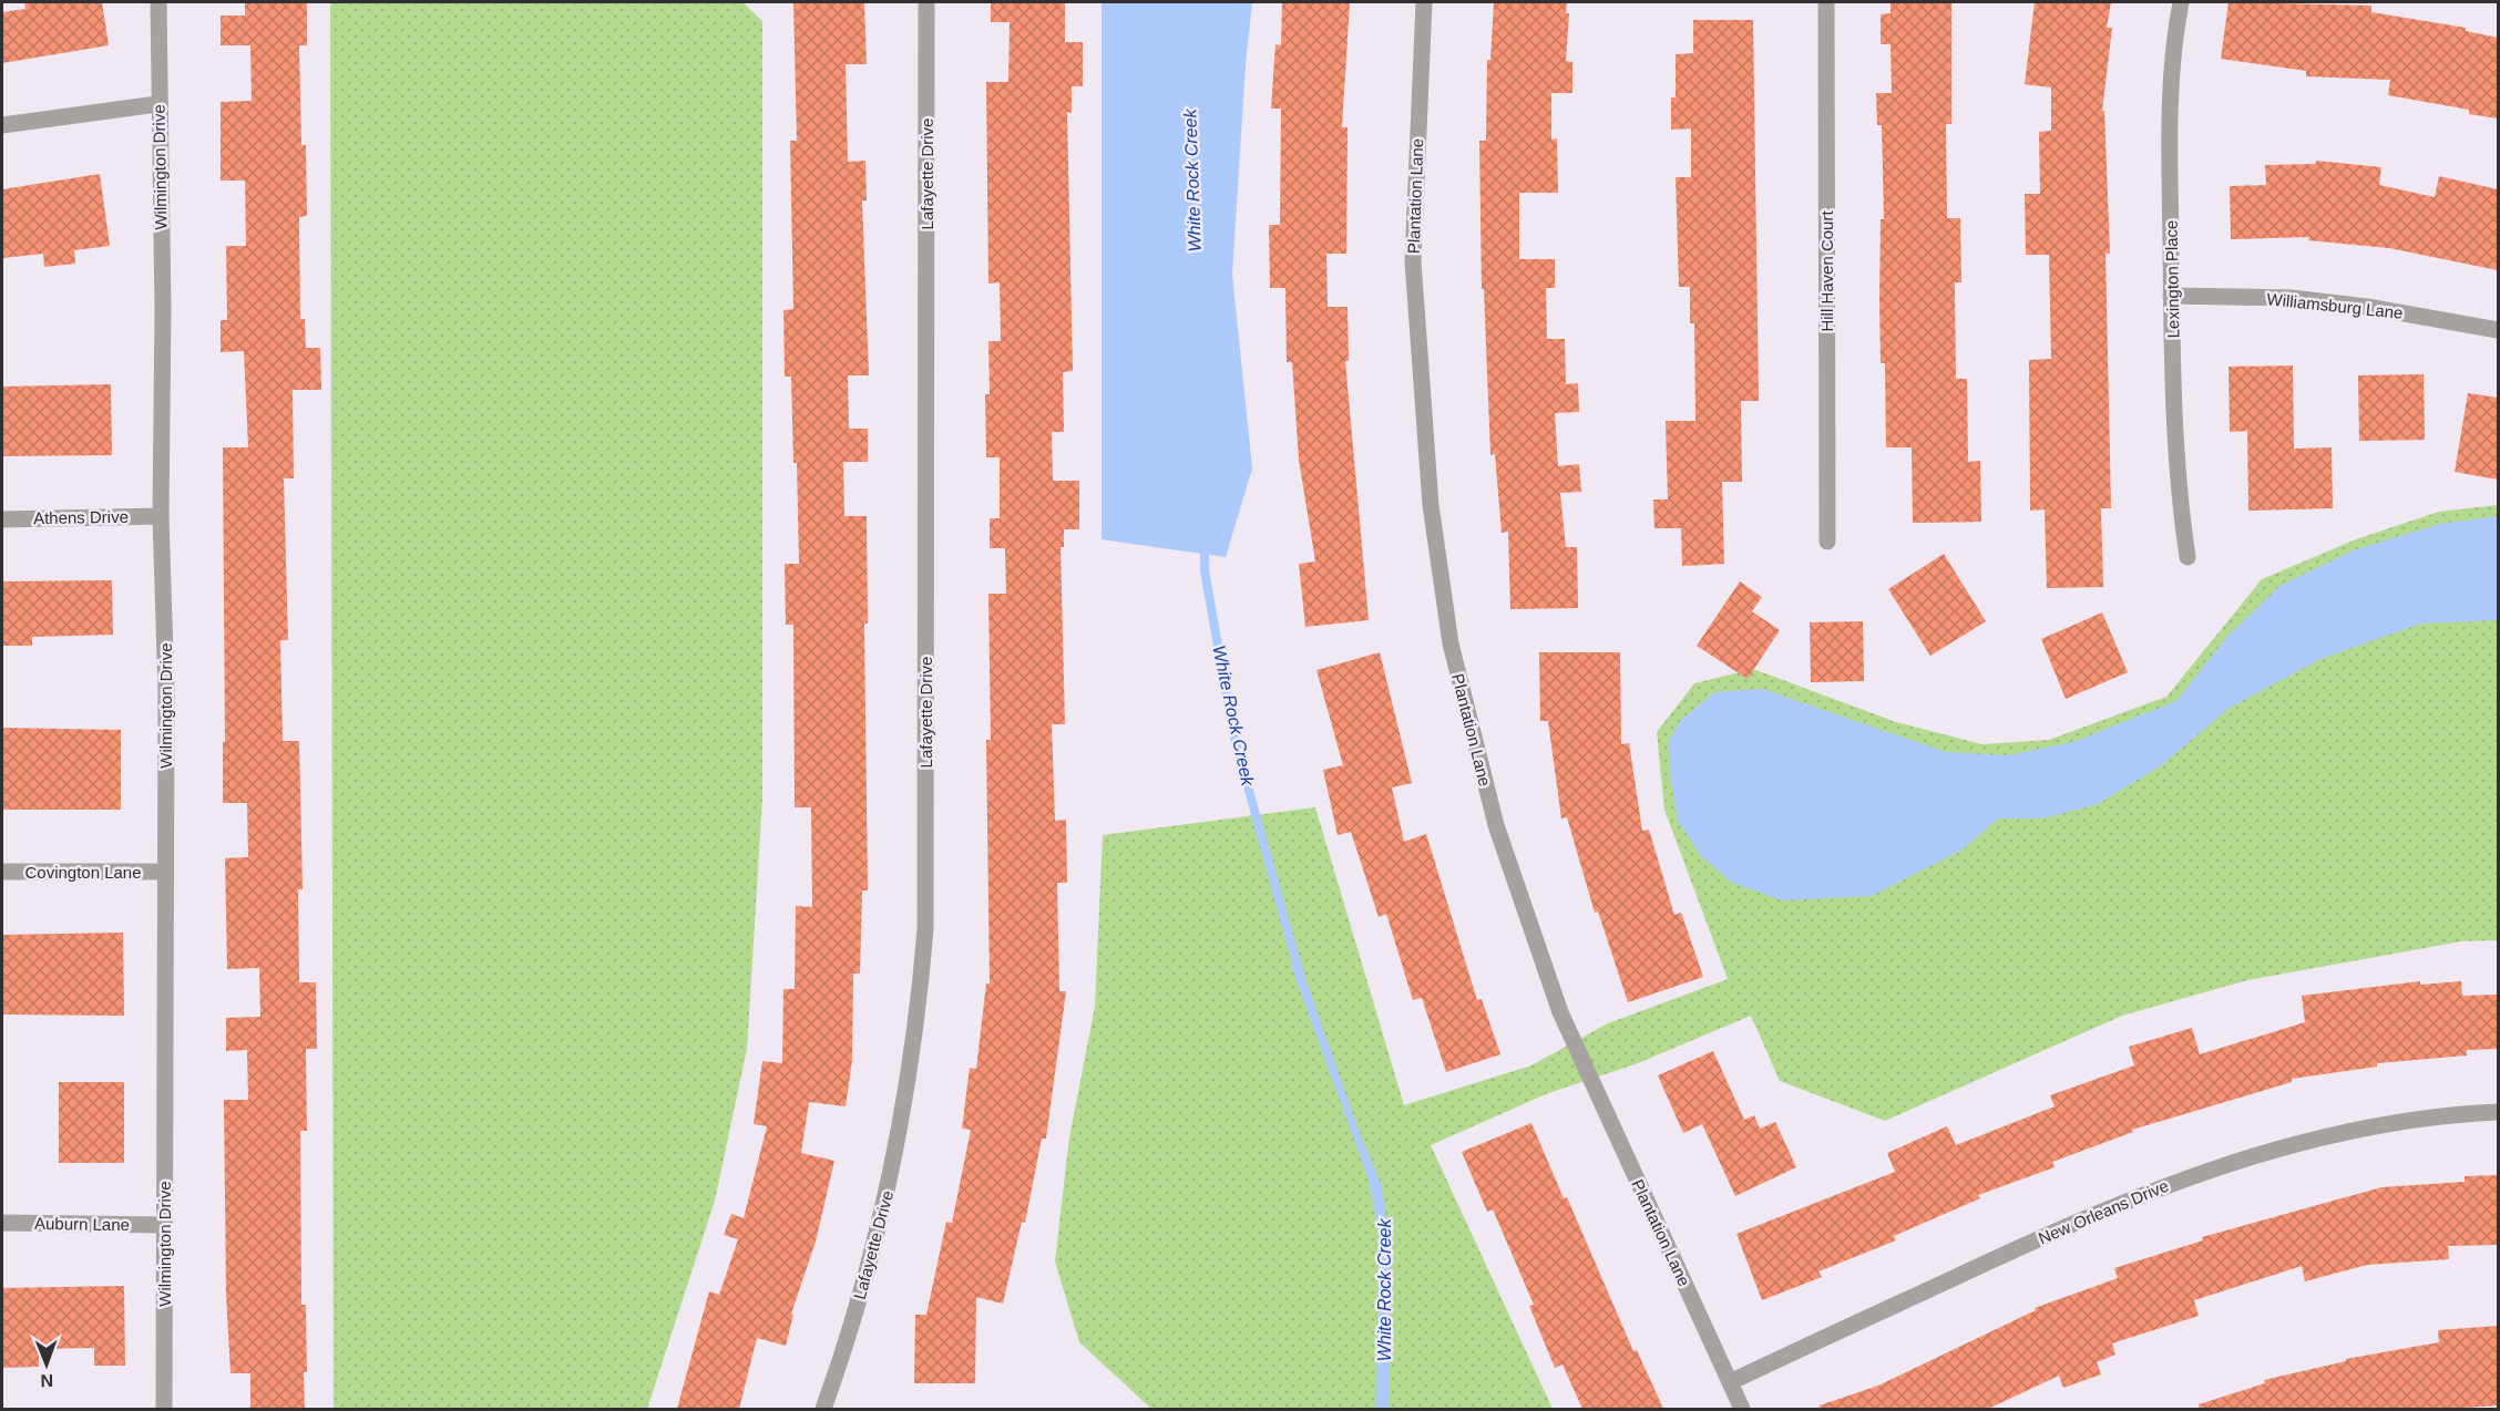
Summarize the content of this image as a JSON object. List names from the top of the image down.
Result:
{
  "streets": {
    "street": [
      "Wilmington Drive",
      "Lafayette Drive",
      "Plantation Lane",
      "Hill Haven Court",
      "Lexington Place",
      "Williamsburg Lane",
      "Athens Drive",
      "Covington Lane",
      "New Orleans Drive",
      "Auburn Lane"
    ]
  },
  "crossings": [
    ["Wilmington Drive", "Athens Drive"],
    ["Wilmington Drive", "Covington Lane"],
    ["Wilmington Drive", "Auburn Lane"],
    ["Plantation Lane", "New Orleans Drive"],
    ["Lexington Place", "Williamsburg Lane"]
  ],
  "water": ["White Rock Creek"],
  "north": "bottom"
}
